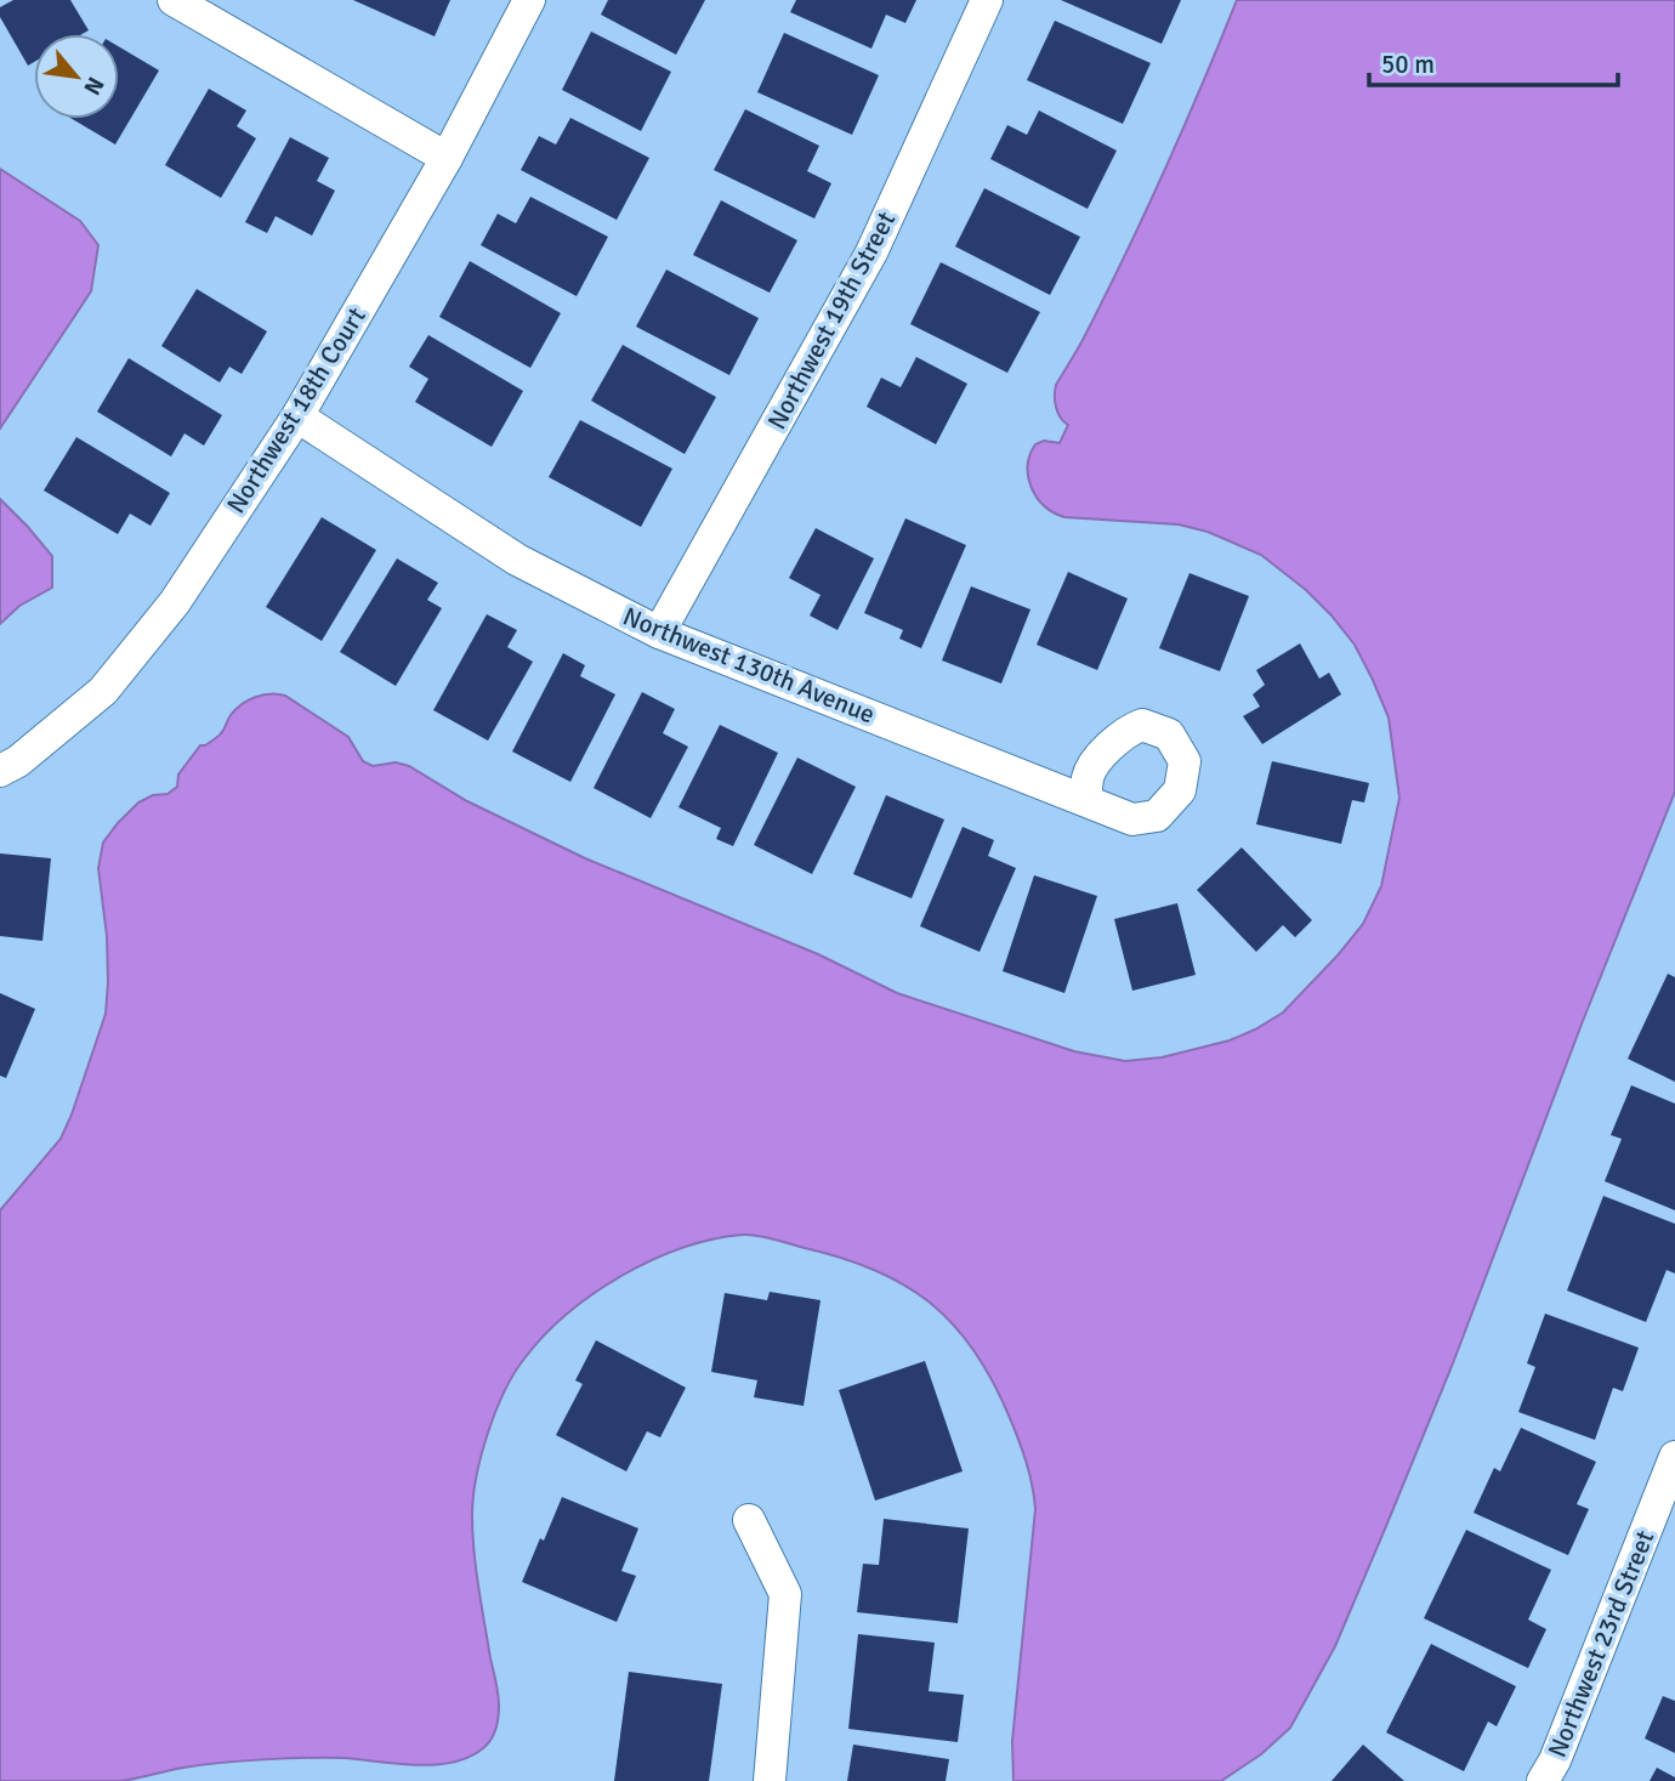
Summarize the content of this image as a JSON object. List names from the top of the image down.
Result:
{
  "streets": {
    "street": [
      "Northwest 19th Street",
      "Northwest 18th Court",
      "Northwest 130th Avenue",
      "Northwest 23rd Street"
    ]
  },
  "crossings": [
    ["Northwest 19th Street", "Northwest 130th Avenue"],
    ["Northwest 18th Court", "Northwest 130th Avenue"]
  ],
  "scale_bar": "50 m",
  "north": "bottom right"
}
